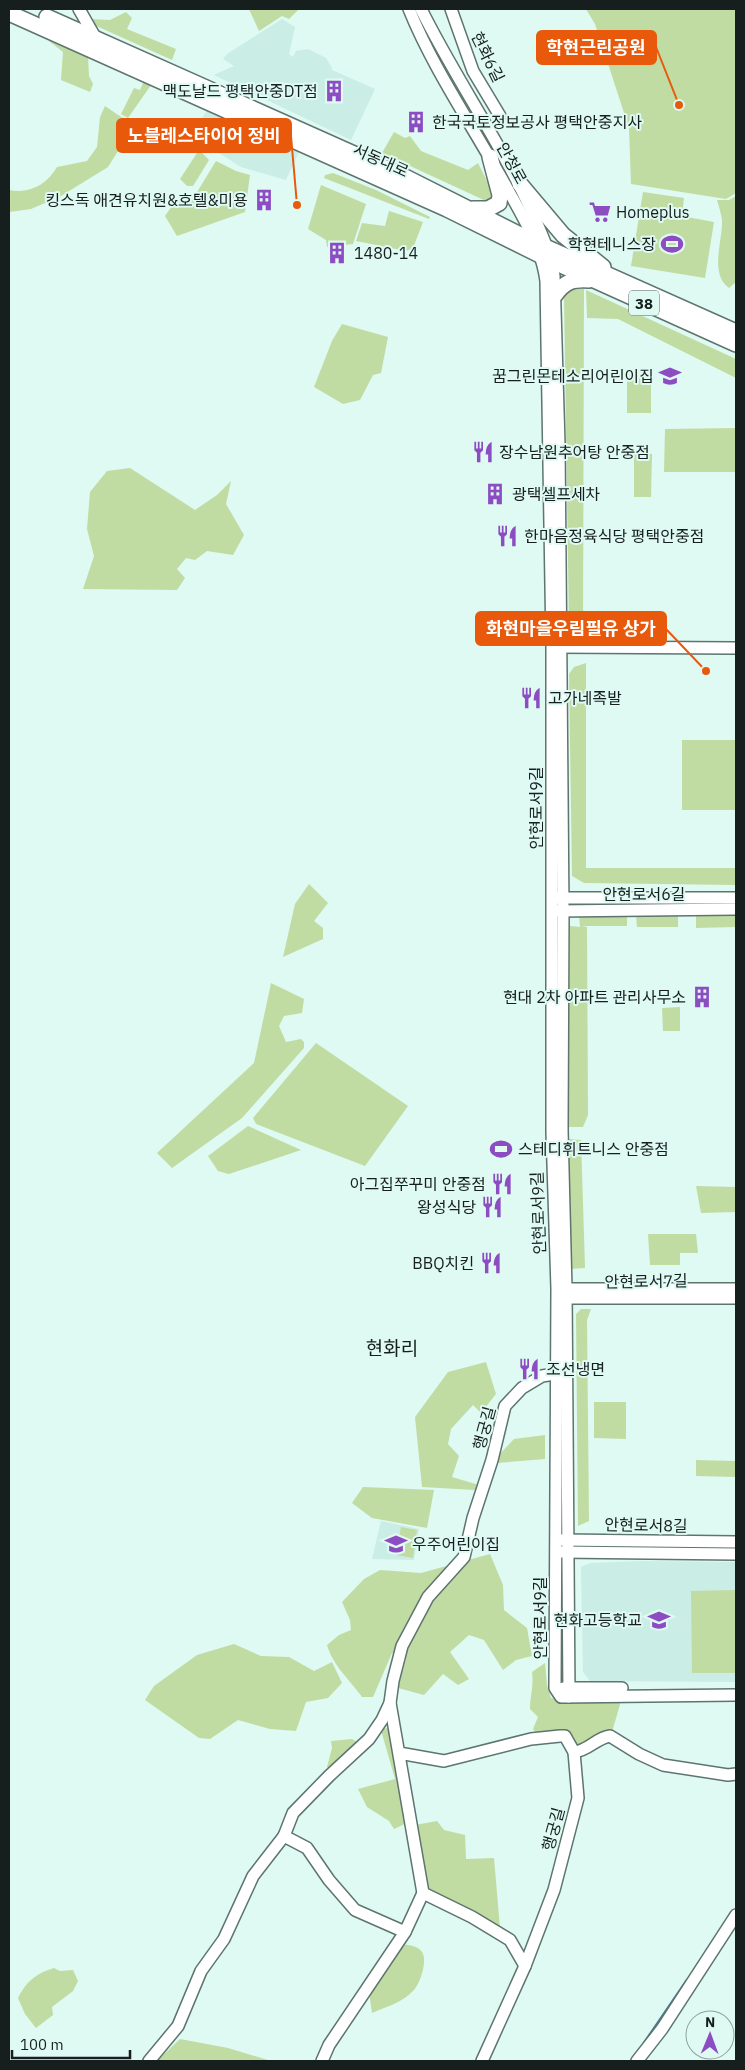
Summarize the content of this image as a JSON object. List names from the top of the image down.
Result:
{
  "streets": {
    "main road": ["서동대로", "38"],
    "street": [
      "현화6길",
      "안청로",
      "안현로서9길",
      "안현로서6길",
      "안현로서7길",
      "행궁길",
      "안현로서8길"
    ]
  },
  "crossings": [
    ["서동대로", "안청로"],
    ["서동대로", "안현로서9길"],
    ["안청로", "안현로서9길"],
    ["안현로서9길", "안현로서6길"],
    ["안현로서9길", "안현로서7길"],
    ["안현로서9길", "행궁길"],
    ["안현로서9길", "안현로서8길"]
  ],
  "districts": ["현화리"],
  "places": {
    "building": [
      "맥도날드 평택안중DT점",
      "한국국토정보공사 평택안중지사",
      "킹스독 애견유치원&호텔&미용",
      "1480-14",
      "광택셀프세차",
      "현대 2차 아파트 관리사무소"
    ],
    "other": ["학현근린공원", "노블레스타이어 정비", "화현마을우림필유 상가"],
    "supermarket": ["Homeplus"],
    "sports": ["학현테니스장", "스테디휘트니스 안중점"],
    "school or university": ["꿈그린몬테소리어린이집", "우주어린이집", "현화고등학교"],
    "restaurant": [
      "장수남원추어탕 안중점",
      "한마음정육식당 평택안중점",
      "고가네족발",
      "아그집쭈꾸미 안중점",
      "왕성식당",
      "BBQ치킨",
      "조선냉면"
    ]
  },
  "scale_bar": "100 m",
  "north": "top"
}
